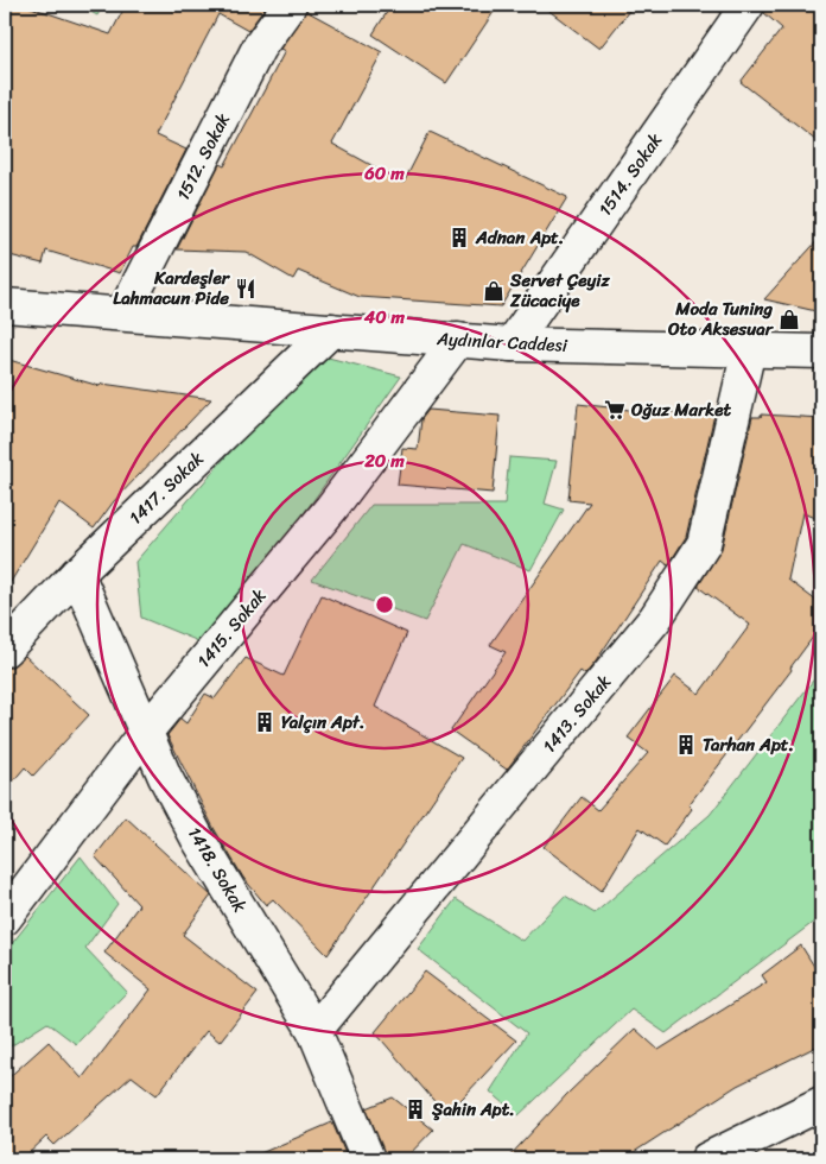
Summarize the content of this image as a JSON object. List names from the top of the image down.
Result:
{
  "streets": {
    "street": [
      "1512. Sokak",
      "1514. Sokak",
      "Aydınlar Caddesi",
      "1417. Sokak",
      "1415. Sokak",
      "1413. Sokak",
      "1418. Sokak"
    ]
  },
  "crossings": [
    ["1512. Sokak", "Aydınlar Caddesi"],
    ["1514. Sokak", "Aydınlar Caddesi"],
    ["Aydınlar Caddesi", "1417. Sokak"],
    ["Aydınlar Caddesi", "1415. Sokak"],
    ["Aydınlar Caddesi", "1413. Sokak"],
    ["1417. Sokak", "1418. Sokak"],
    ["1415. Sokak", "1418. Sokak"],
    ["1413. Sokak", "1418. Sokak"]
  ],
  "places": {
    "building": [
      "Adnan Apt.",
      "Yalçın Apt.",
      "Tarhan Apt.",
      "Şahin Apt."
    ],
    "restaurant": ["Kardeşler Lahmacun Pide"],
    "shop": ["Servet Çeyiz Zücaciye", "Moda Tuning Oto Aksesuar"],
    "supermarket": ["Oğuz Market"]
  },
  "rings": ["60 m", "40 m", "20 m"]
}
